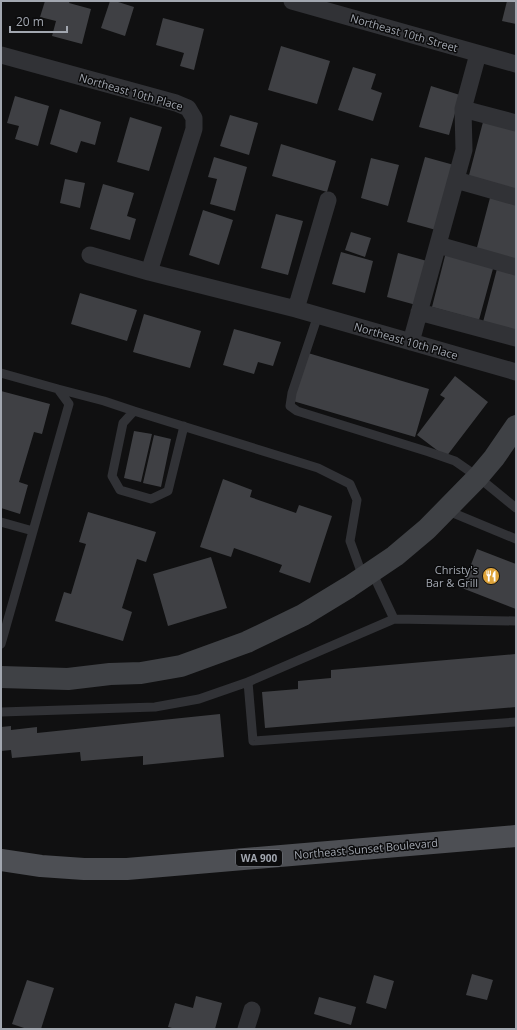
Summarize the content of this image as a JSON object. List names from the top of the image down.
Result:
{
  "streets": {
    "main road": ["Northeast Sunset Boulevard", "WA 900"],
    "street": ["Northeast 10th Street", "Northeast 10th Place"]
  },
  "places": {
    "restaurant": ["Christy's Bar & Grill"]
  },
  "scale_bar": "20 m"
}
